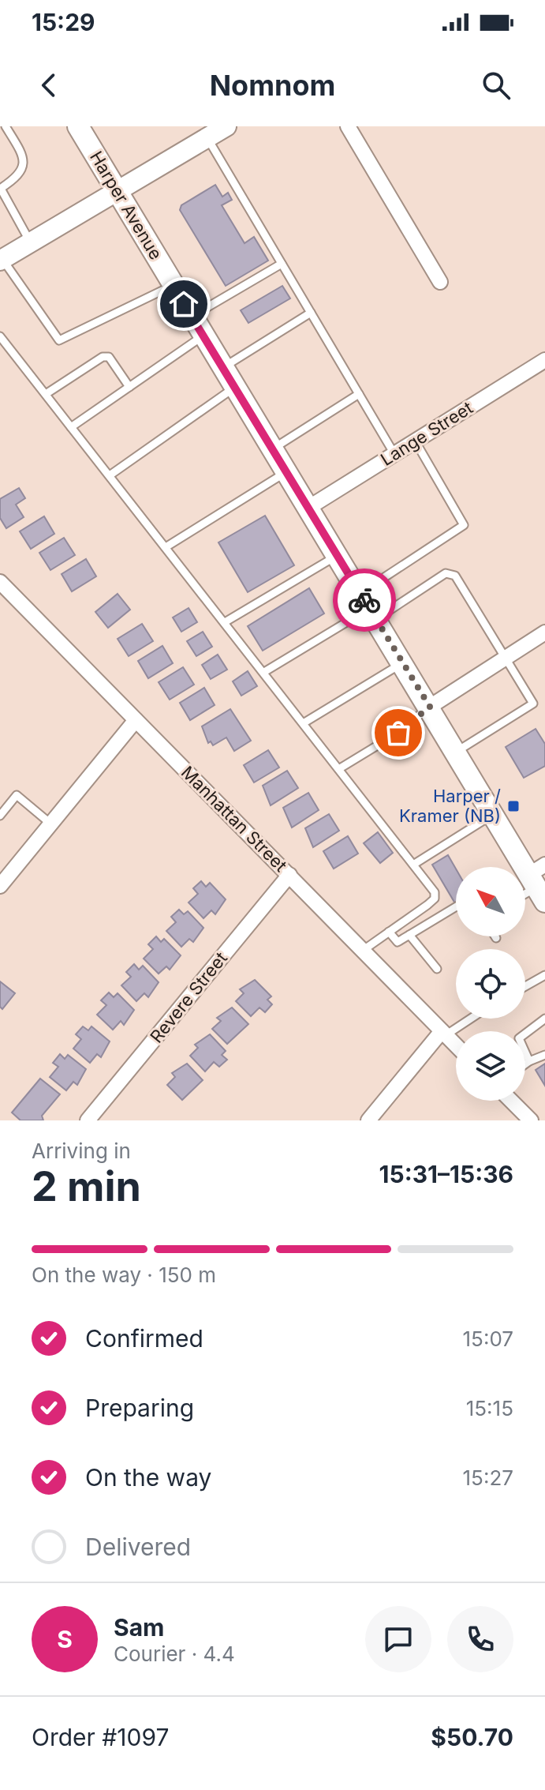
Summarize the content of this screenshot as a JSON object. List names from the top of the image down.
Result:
{
  "streets": {
    "main road": ["Harper Avenue"],
    "street": ["Lange Street", "Manhattan Street", "Revere Street"]
  },
  "crossings": [
    ["Harper Avenue", "Lange Street"],
    ["Manhattan Street", "Revere Street"]
  ],
  "places": {
    "transit": ["Harper / Kramer (NB)"]
  },
  "north": "top left",
  "page": {
    "status": "15:29",
    "header": "Nomnom",
    "heading": ["2 min", "Arriving in", "15:31–15:36"],
    "panel": [
      "Sam",
      "Courier · 4.4",
      "Order #1097",
      "$50.70"
    ],
    "bar": "On the way · 150 m",
    "list": [
      ["Confirmed", "15:07"],
      ["Preparing", "15:15"],
      ["On the way", "15:27"],
      "Delivered"
    ],
    "round": "S"
  }
}
